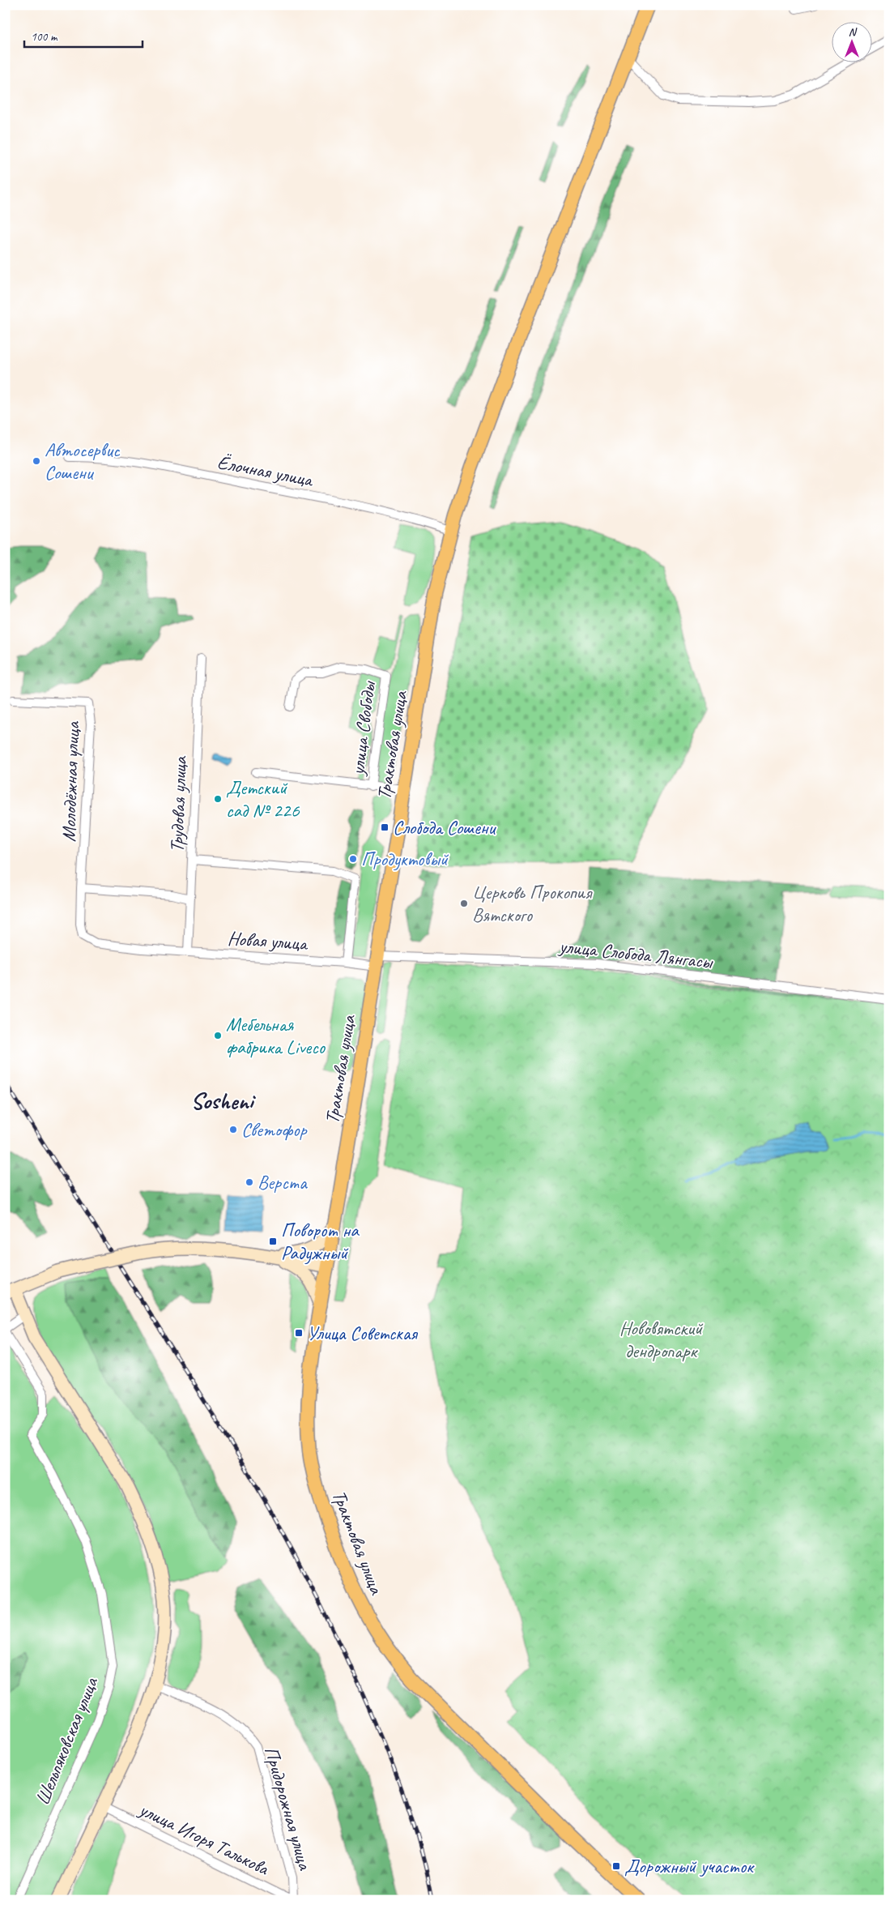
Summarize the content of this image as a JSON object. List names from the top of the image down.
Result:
{
  "streets": {
    "main road": ["Трактовая улица"],
    "street": [
      "Ёлочная улица",
      "улица Свободы",
      "Молодёжная улица",
      "Трудовая улица",
      "Новая улица",
      "улица Слобода Лянгасы",
      "Шельпяковская улица",
      "Придорожная улица",
      "улица Игоря Талькова"
    ]
  },
  "crossings": [
    ["Ёлочная улица", "Трактовая улица"],
    ["Трактовая улица", "Новая улица"],
    ["Трактовая улица", "улица Слобода Лянгасы"],
    ["Молодёжная улица", "Трудовая улица"],
    ["Молодёжная улица", "Новая улица"],
    ["Трудовая улица", "Новая улица"],
    ["Новая улица", "улица Слобода Лянгасы"],
    ["Придорожная улица", "улица Игоря Талькова"]
  ],
  "districts": ["Sosheni"],
  "parks": ["Нововятский дендропарк"],
  "places": {
    "other": [
      "Автосервис Сошени",
      "Детский сад № 226",
      "Продуктовый",
      "Церковь Прокопия Вятского",
      "Мебельная фабрика Liveco",
      "Светофор",
      "Верста"
    ],
    "transit": [
      "Слобода Сошени",
      "Поворот на Радужный",
      "Улица Советская",
      "Дорожный участок"
    ]
  },
  "scale_bar": "100 m",
  "north": "top"
}
